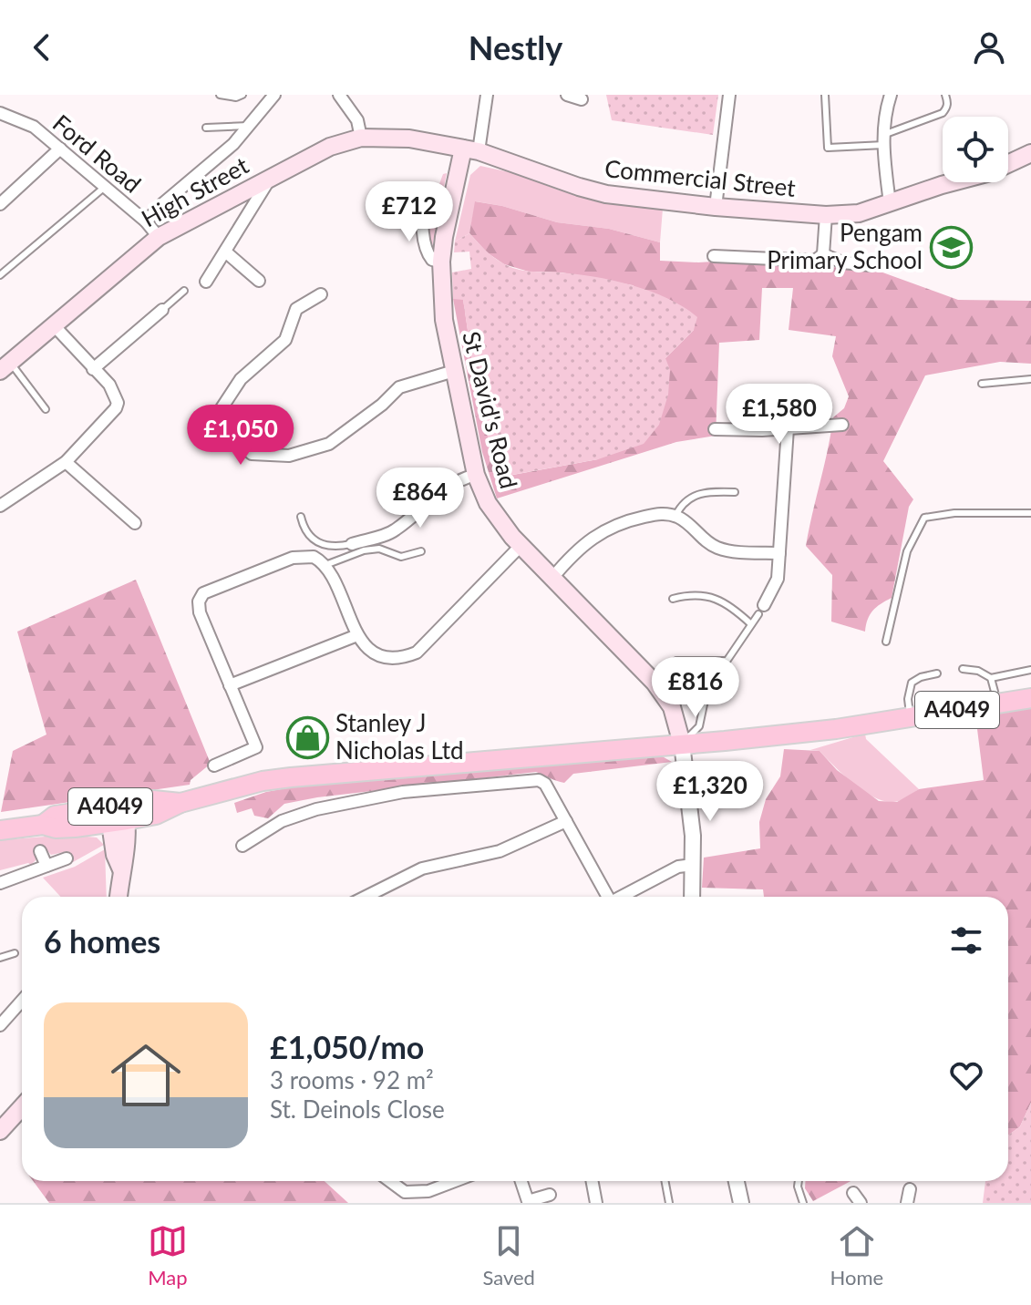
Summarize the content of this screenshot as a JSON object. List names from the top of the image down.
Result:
{
  "streets": {
    "main road": [
      "Commercial Street",
      "High Street",
      "St David's Road",
      "A4049"
    ],
    "street": ["Ford Road"]
  },
  "crossings": [
    ["Ford Road", "High Street"],
    ["Commercial Street", "High Street"],
    ["Commercial Street", "St David's Road"],
    ["St David's Road", "A4049"]
  ],
  "places": {
    "school or university": ["Pengam Primary School"],
    "shop": ["Stanley J Nicholas Ltd"]
  },
  "page": {
    "header": "Nestly",
    "price": [
      "£712",
      "£1,580",
      "£1,050",
      "£864",
      "£816",
      "£1,320"
    ],
    "heading": "6 homes",
    "list": [
      {
        "name": "£1,050/mo",
        "note": "3 rooms · 92 m² · St. Deinols Close"
      }
    ],
    "tabs": ["Map", "Saved", "Home"]
  }
}
